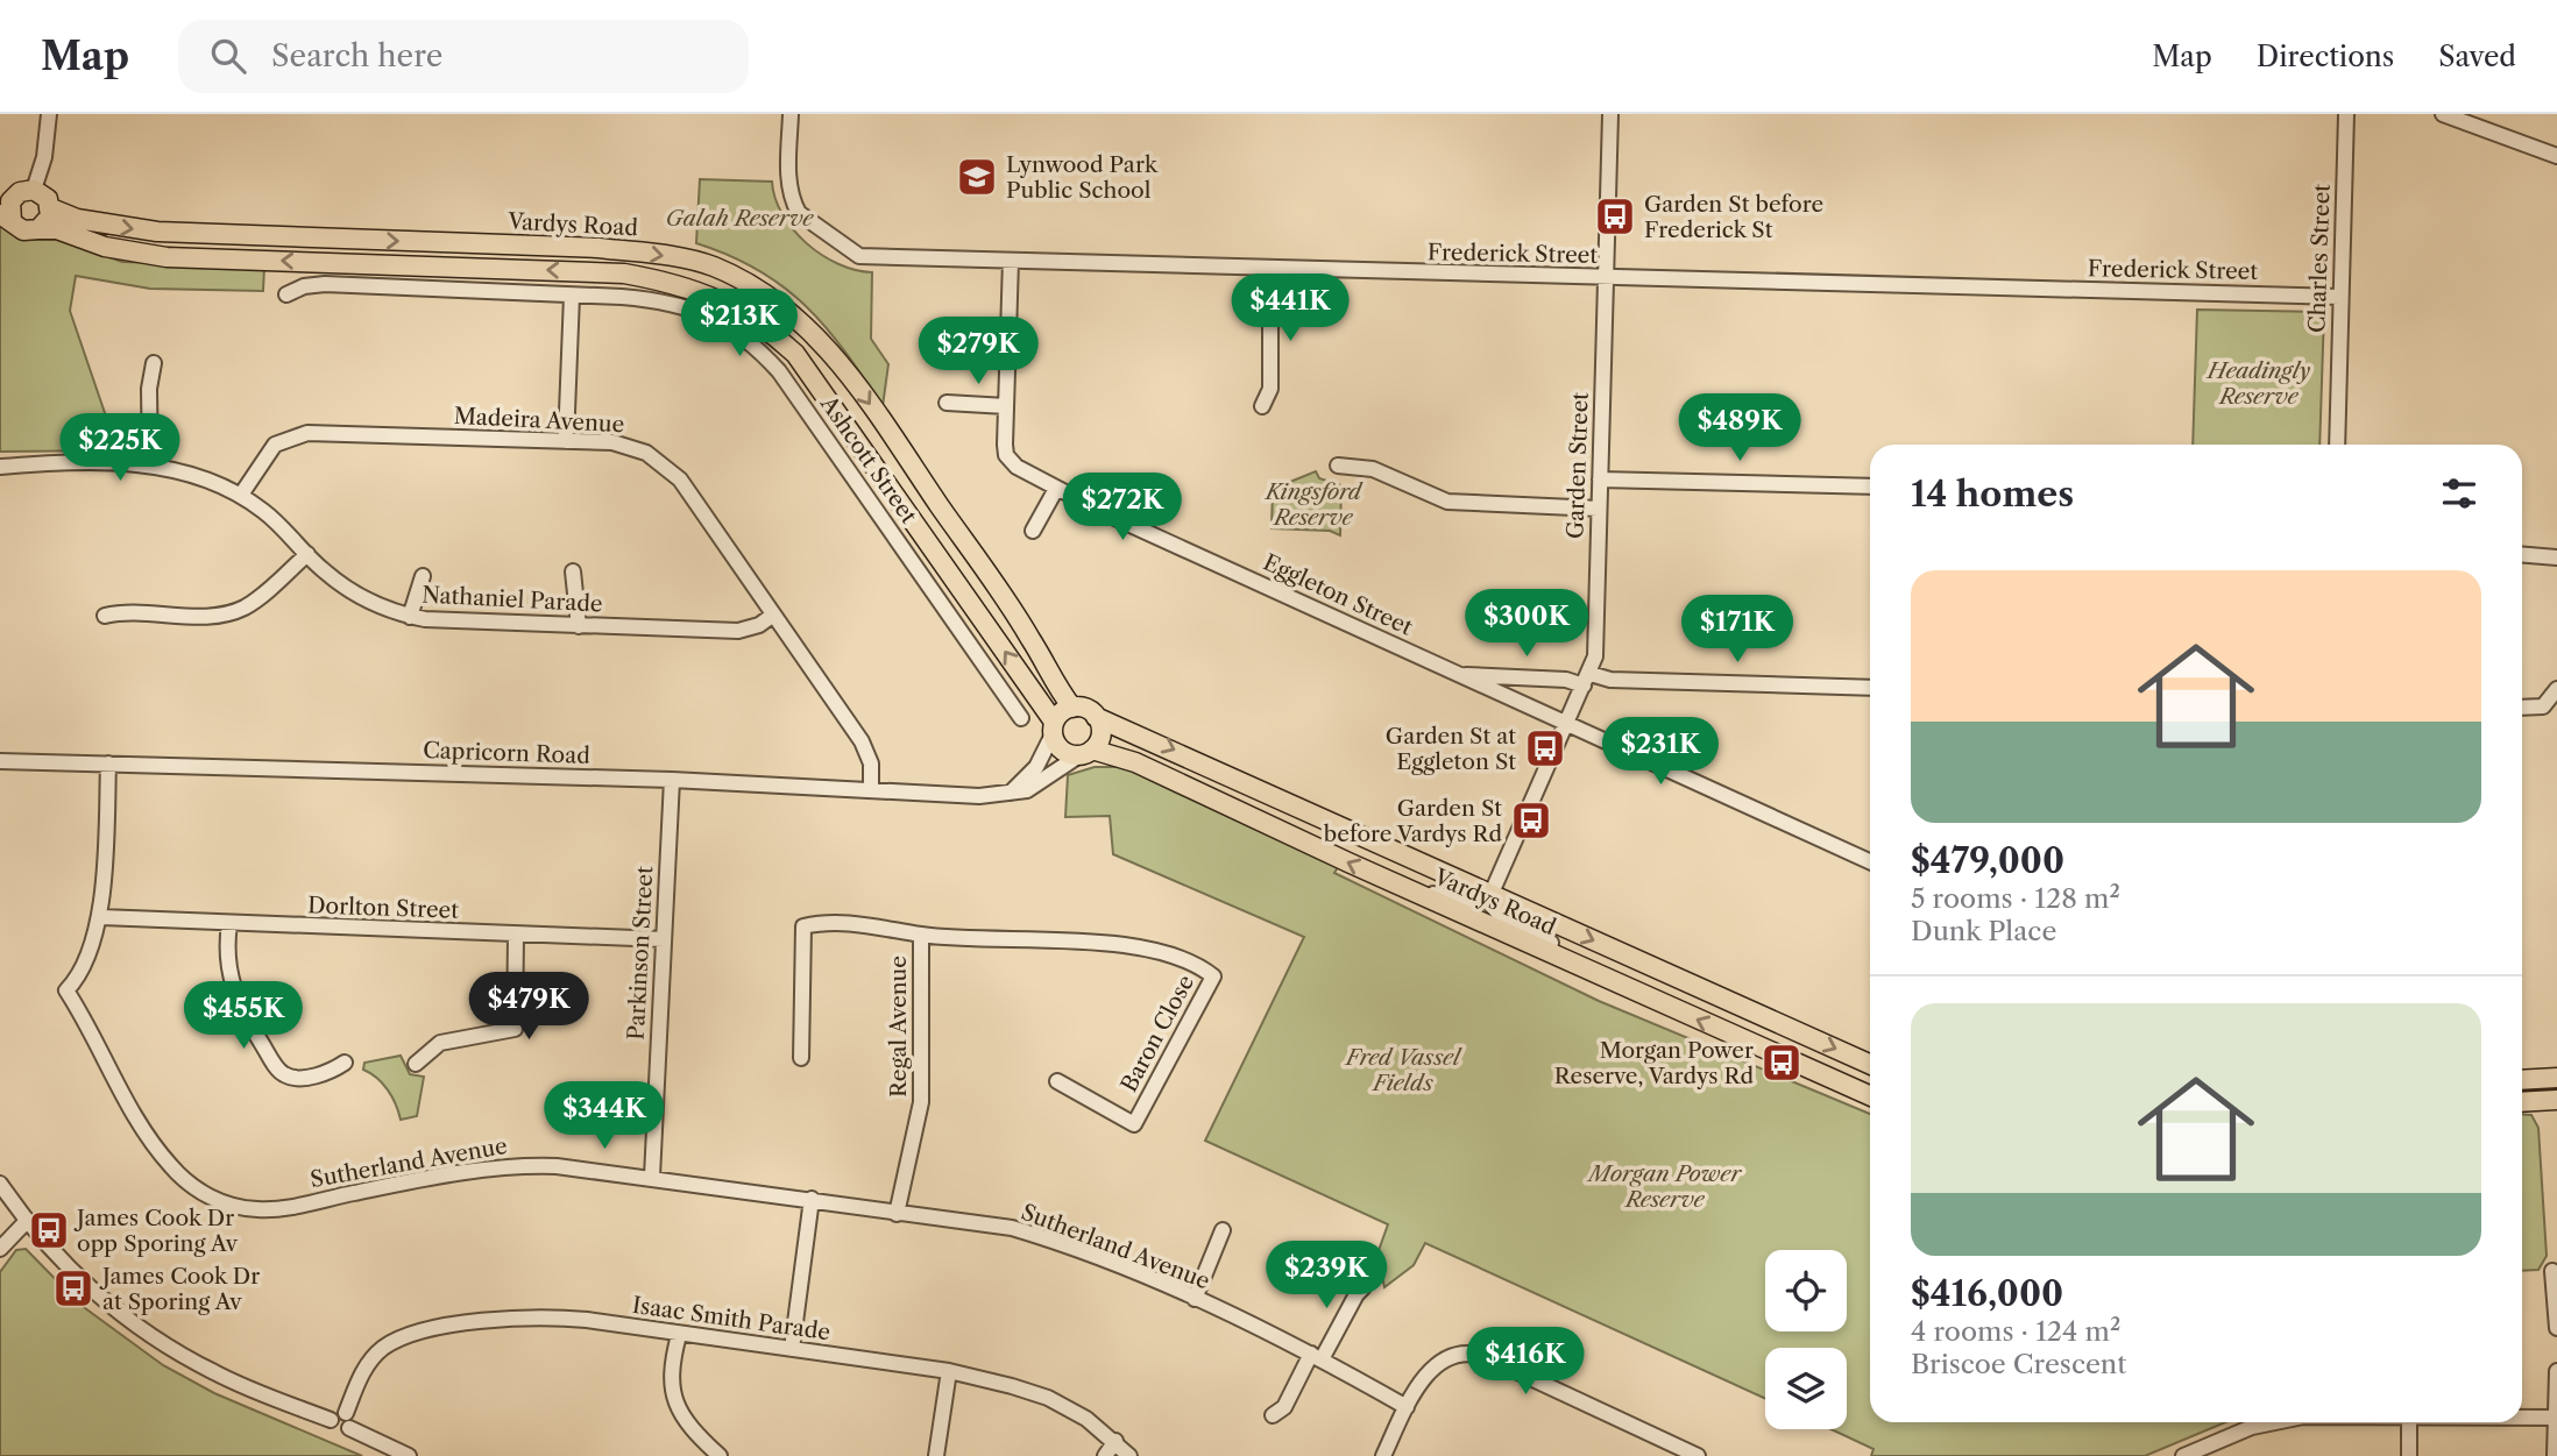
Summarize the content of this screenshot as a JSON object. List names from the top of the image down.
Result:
{
  "streets": {
    "main road": ["Vardys Road"],
    "street": [
      "Frederick Street",
      "Charles Street",
      "Madeira Avenue",
      "Ashcott Street",
      "Garden Street",
      "Eggleton Street",
      "Nathaniel Parade",
      "Capricorn Road",
      "Dorlton Street",
      "Parkinson Street",
      "Regal Avenue",
      "Baron Close",
      "Sutherland Avenue",
      "Isaac Smith Parade"
    ]
  },
  "crossings": [
    ["Vardys Road", "Garden Street"],
    ["Vardys Road", "Capricorn Road"],
    ["Frederick Street", "Charles Street"],
    ["Frederick Street", "Garden Street"],
    ["Frederick Street", "Eggleton Street"],
    ["Madeira Avenue", "Nathaniel Parade"],
    ["Madeira Avenue", "Capricorn Road"],
    ["Garden Street", "Eggleton Street"],
    ["Capricorn Road", "Parkinson Street"],
    ["Capricorn Road", "Sutherland Avenue"],
    ["Dorlton Street", "Parkinson Street"],
    ["Dorlton Street", "Sutherland Avenue"],
    ["Parkinson Street", "Sutherland Avenue"],
    ["Regal Avenue", "Baron Close"],
    ["Regal Avenue", "Sutherland Avenue"]
  ],
  "parks": [
    "Galah Reserve",
    "Headingly Reserve",
    "Kingsford Reserve",
    "Fred Vassel Fields",
    "Morgan Power Reserve"
  ],
  "places": {
    "school or university": ["Lynwood Park Public School"],
    "bus stop": [
      "Garden St before Frederick St",
      "Garden St at Eggleton St",
      "Garden St before Vardys Rd",
      "Morgan Power Reserve, Vardys Rd",
      "James Cook Dr opp Sporing Av",
      "James Cook Dr at Sporing Av"
    ]
  },
  "page": {
    "header": "Map",
    "search": "Search here",
    "nav": ["Map", "Directions", "Saved"],
    "price": [
      "$441K",
      "$213K",
      "$279K",
      "$489K",
      "$225K",
      "$272K",
      "$300K",
      "$171K",
      "$231K",
      "$479K",
      "$455K",
      "$344K",
      "$239K",
      "$416K"
    ],
    "heading": "14 homes",
    "list": [
      {
        "name": "$479,000",
        "note": "5 rooms · 128 m² · Dunk Place"
      },
      {
        "name": "$416,000",
        "note": "4 rooms · 124 m² · Briscoe Crescent"
      }
    ]
  }
}
